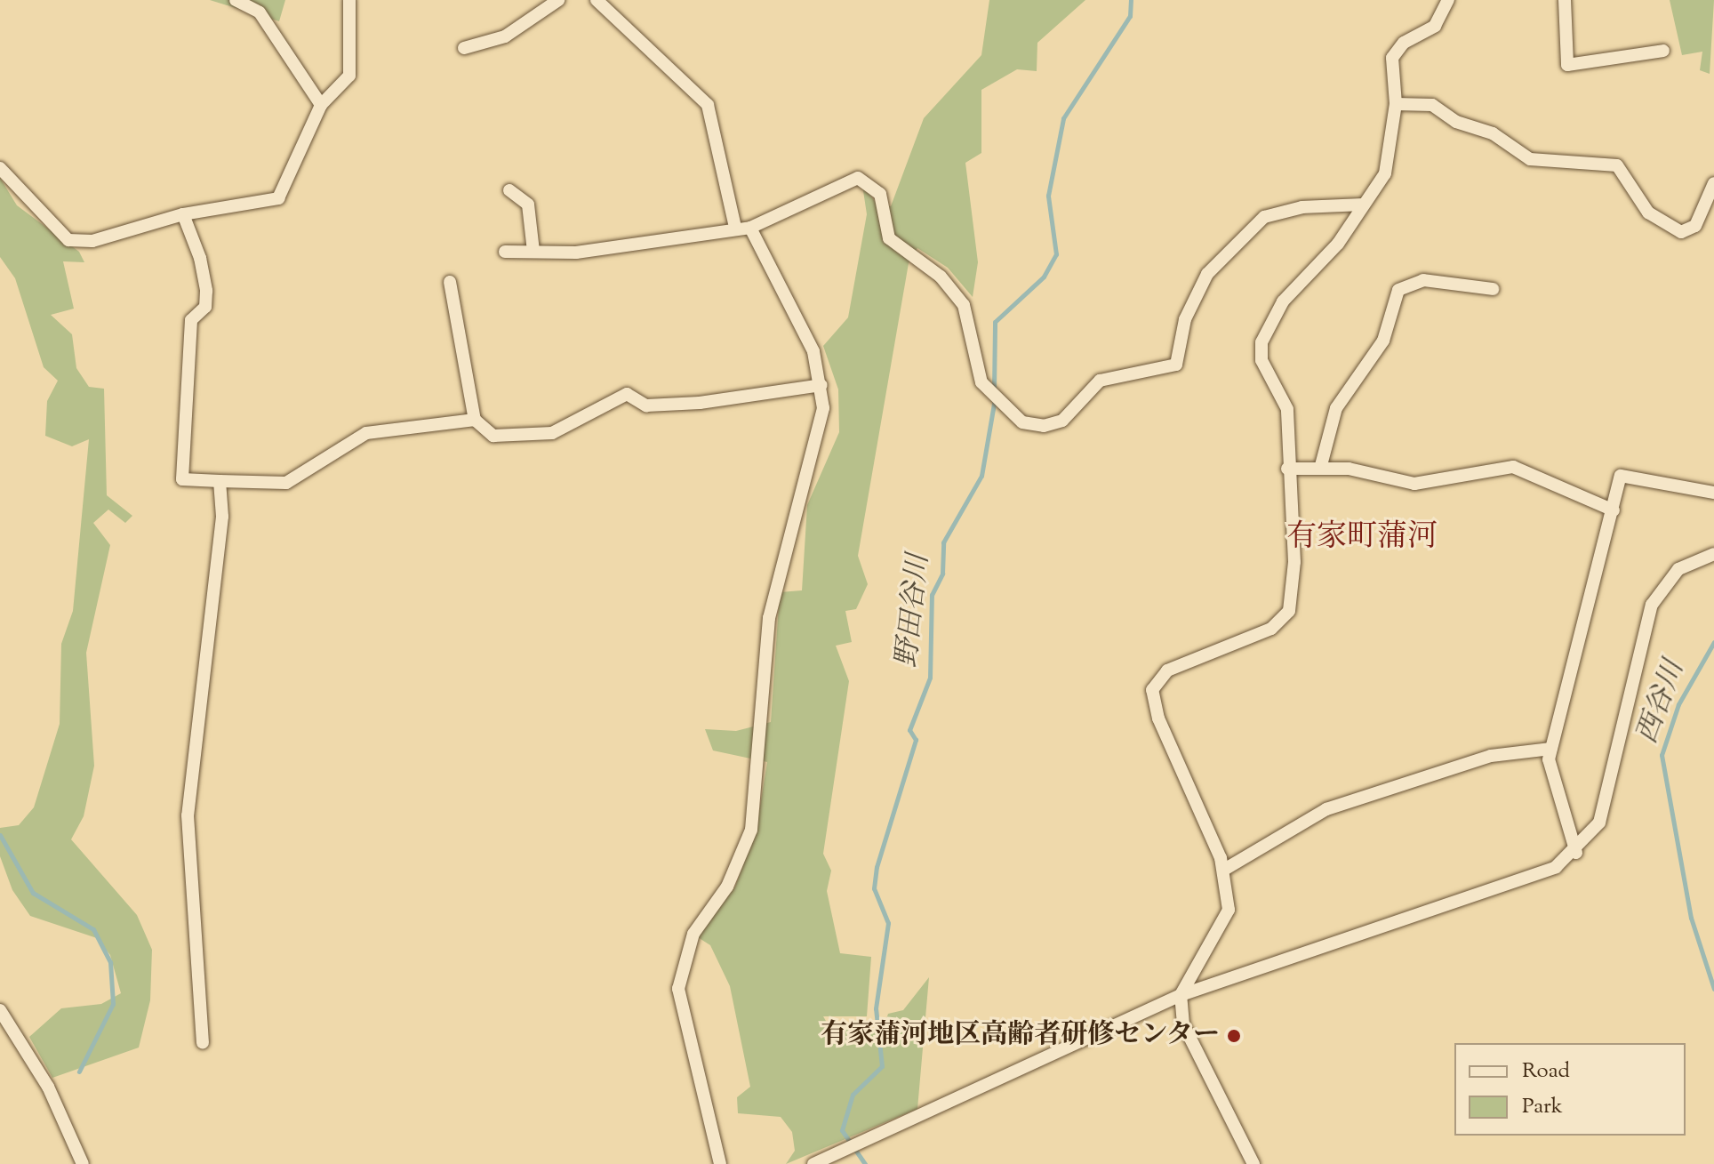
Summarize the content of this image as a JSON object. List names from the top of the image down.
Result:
{
  "districts": ["有家町蒲河"],
  "water": ["野田谷川", "西谷川"],
  "places": ["有家蒲河地区高齢者研修センター"],
  "legend": ["Road", "Park"]
}
